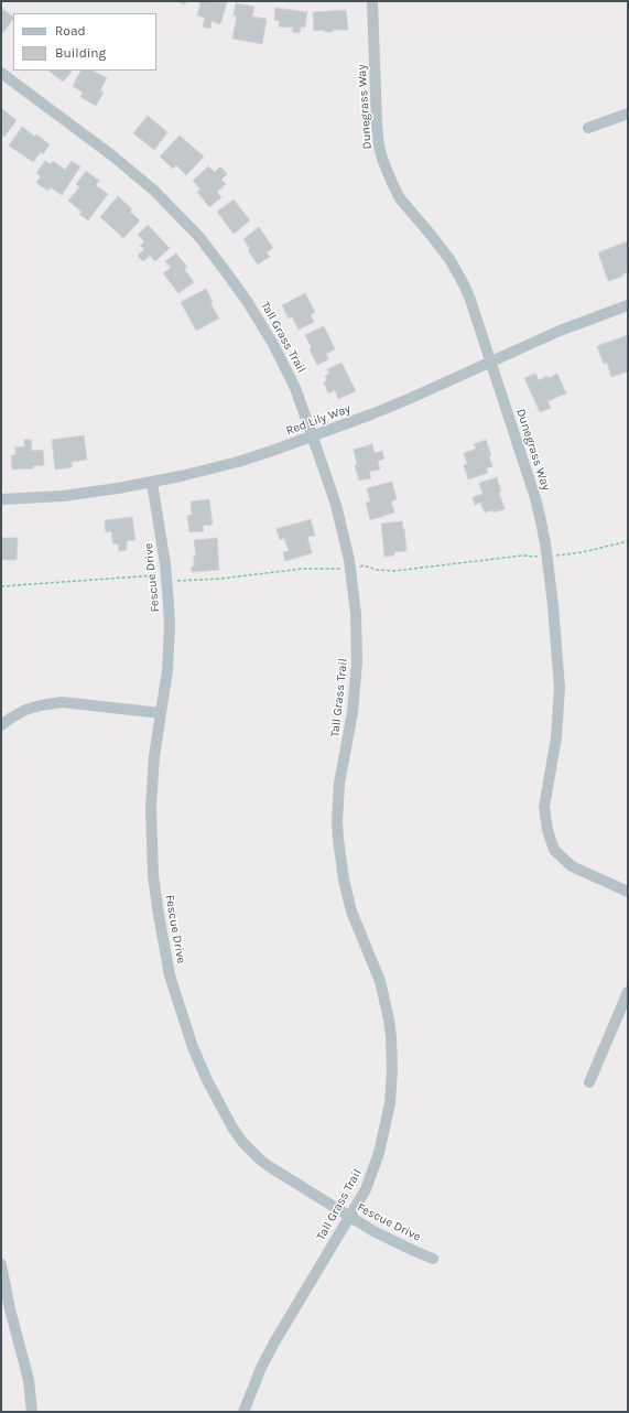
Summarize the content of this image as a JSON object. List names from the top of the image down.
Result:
{
  "streets": {
    "street": [
      "Dunegrass Way",
      "Tall Grass Trail",
      "Red Lily Way",
      "Fescue Drive"
    ]
  },
  "crossings": [
    ["Dunegrass Way", "Red Lily Way"],
    ["Tall Grass Trail", "Red Lily Way"],
    ["Tall Grass Trail", "Fescue Drive"],
    ["Red Lily Way", "Fescue Drive"]
  ],
  "legend": ["Road", "Building"]
}
